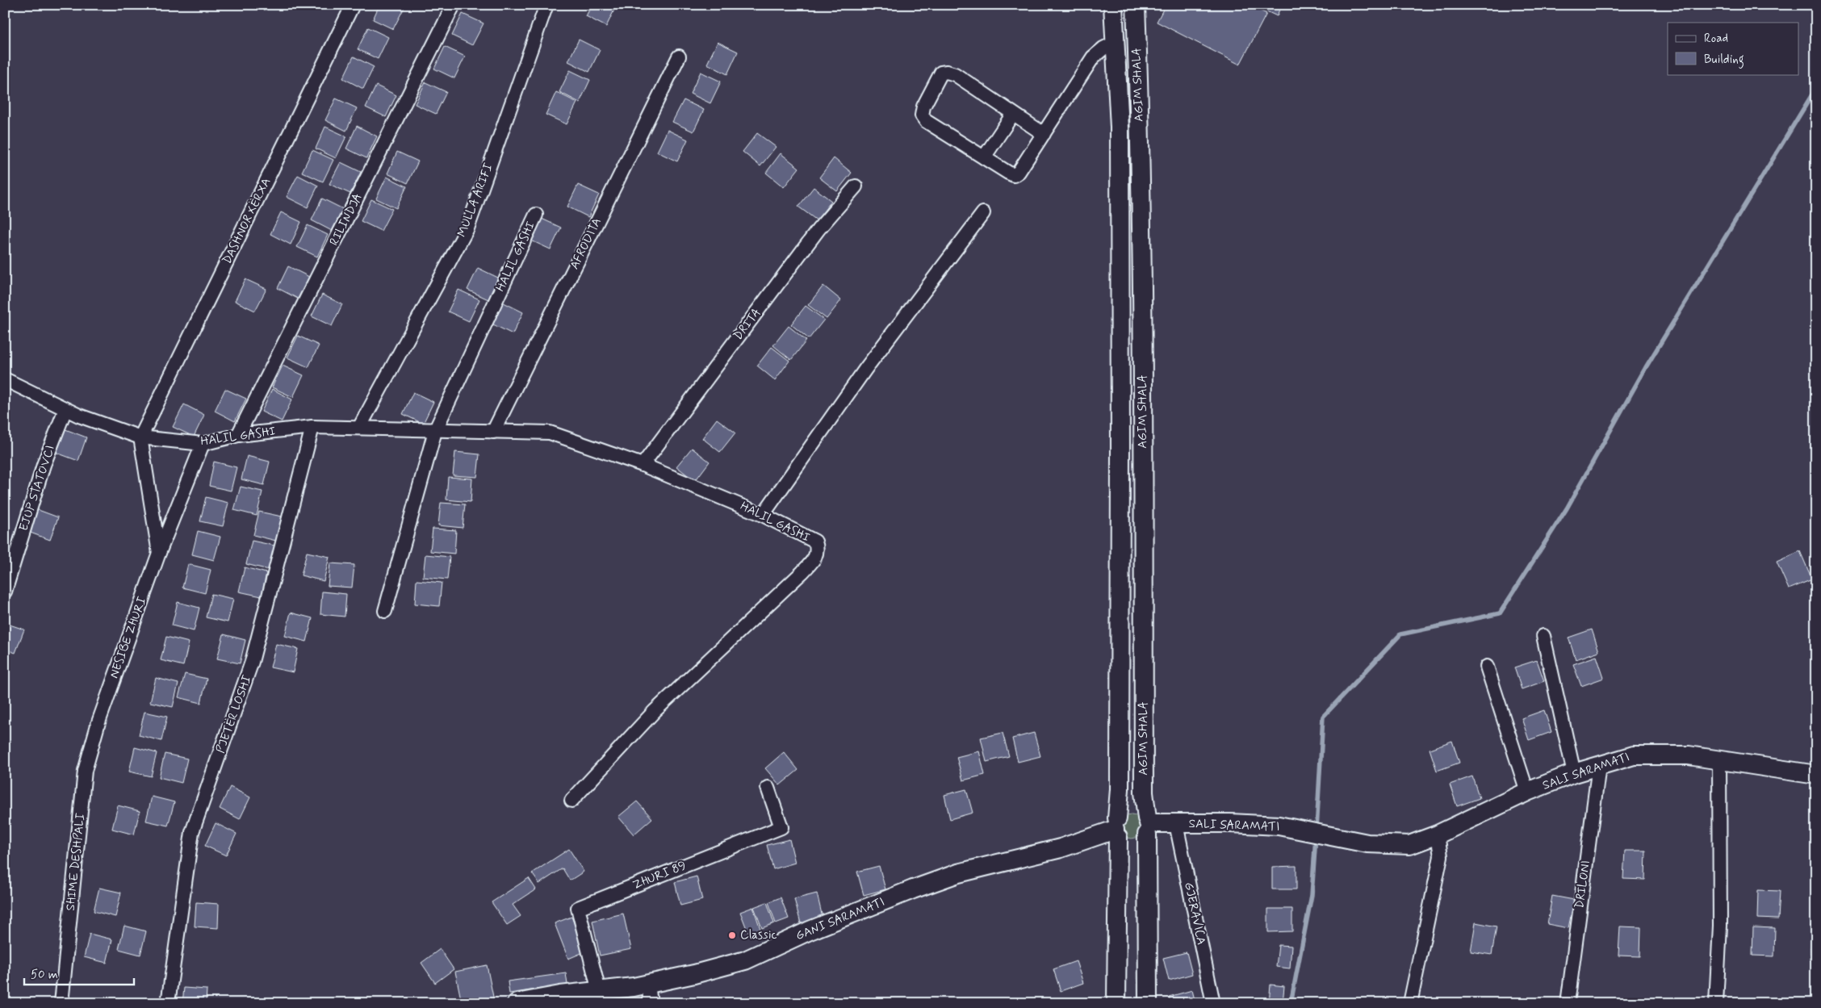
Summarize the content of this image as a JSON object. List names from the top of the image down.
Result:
{
  "streets": {
    "main road": ["AGIM SHALA", "SALI SARAMATI", "GANI SARAMATI"],
    "street": [
      "MULLA ARIFI",
      "RILINDJA",
      "DASHNOR XËRXA",
      "AFRODITA",
      "HALIL GASHI",
      "DRITA",
      "EJUP STATOVCI",
      "NESIBE ZHURI",
      "PJETËR LOSHI",
      "SHIME DESHPALI",
      "ZHURI 89",
      "DRILONI",
      "GJERAVICA"
    ]
  },
  "crossings": [
    ["AGIM SHALA", "SALI SARAMATI"],
    ["AGIM SHALA", "GANI SARAMATI"],
    ["MULLA ARIFI", "HALIL GASHI"],
    ["RILINDJA", "HALIL GASHI"],
    ["DASHNOR XËRXA", "HALIL GASHI"],
    ["DASHNOR XËRXA", "NESIBE ZHURI"],
    ["AFRODITA", "HALIL GASHI"],
    ["HALIL GASHI", "DRITA"],
    ["HALIL GASHI", "EJUP STATOVCI"],
    ["HALIL GASHI", "NESIBE ZHURI"],
    ["HALIL GASHI", "PJETËR LOSHI"],
    ["NESIBE ZHURI", "SHIME DESHPALI"],
    ["SALI SARAMATI", "DRILONI"],
    ["SALI SARAMATI", "GJERAVICA"],
    ["SALI SARAMATI", "GANI SARAMATI"],
    ["ZHURI 89", "GANI SARAMATI"]
  ],
  "places": ["Classic"],
  "legend": ["Road", "Building"],
  "scale_bar": "50 m"
}
